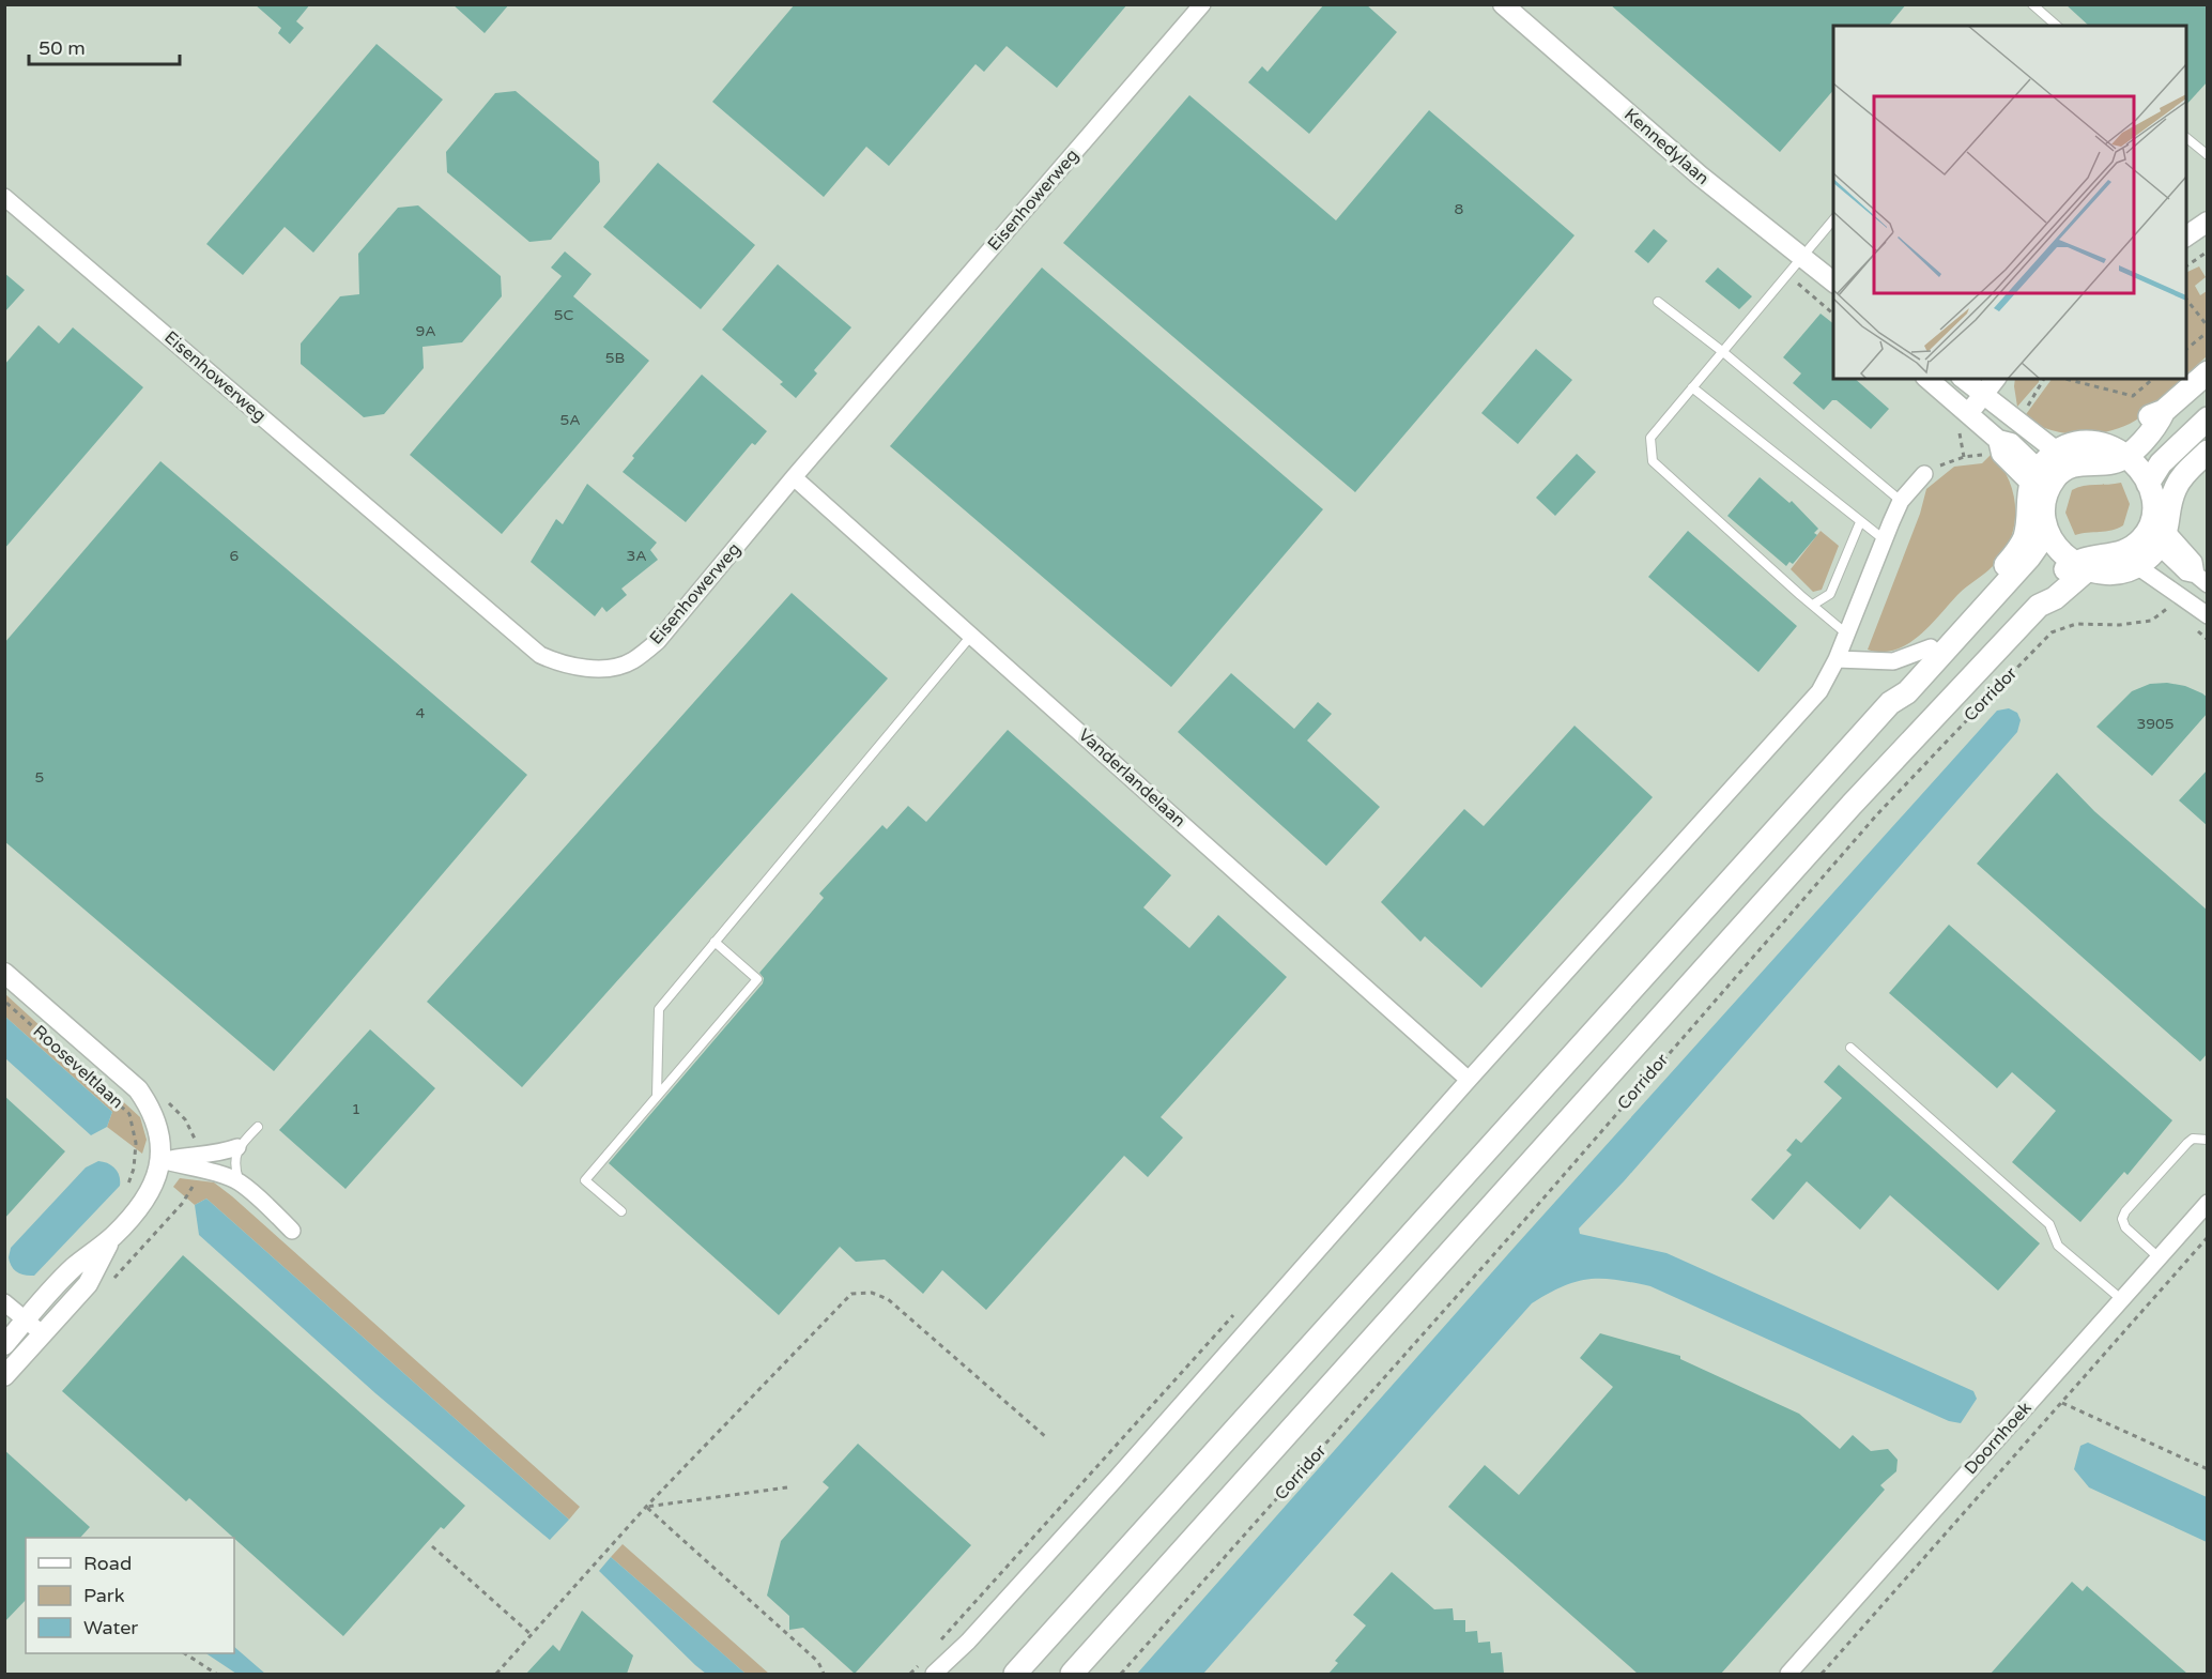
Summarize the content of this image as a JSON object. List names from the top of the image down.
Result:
{
  "streets": {
    "main road": ["Corridor"],
    "street": [
      "Kennedylaan",
      "Eisenhowerweg",
      "Vanderlandelaan",
      "Rooseveltlaan",
      "Doornhoek"
    ]
  },
  "crossings": [
    ["Eisenhowerweg", "Vanderlandelaan"]
  ],
  "house_numbers": [
    "8",
    "5C",
    "9A",
    "5B",
    "5A",
    "6",
    "3A",
    "4",
    "3905",
    "5",
    "1"
  ],
  "legend": ["Road", "Park", "Water"],
  "scale_bar": "50 m"
}
